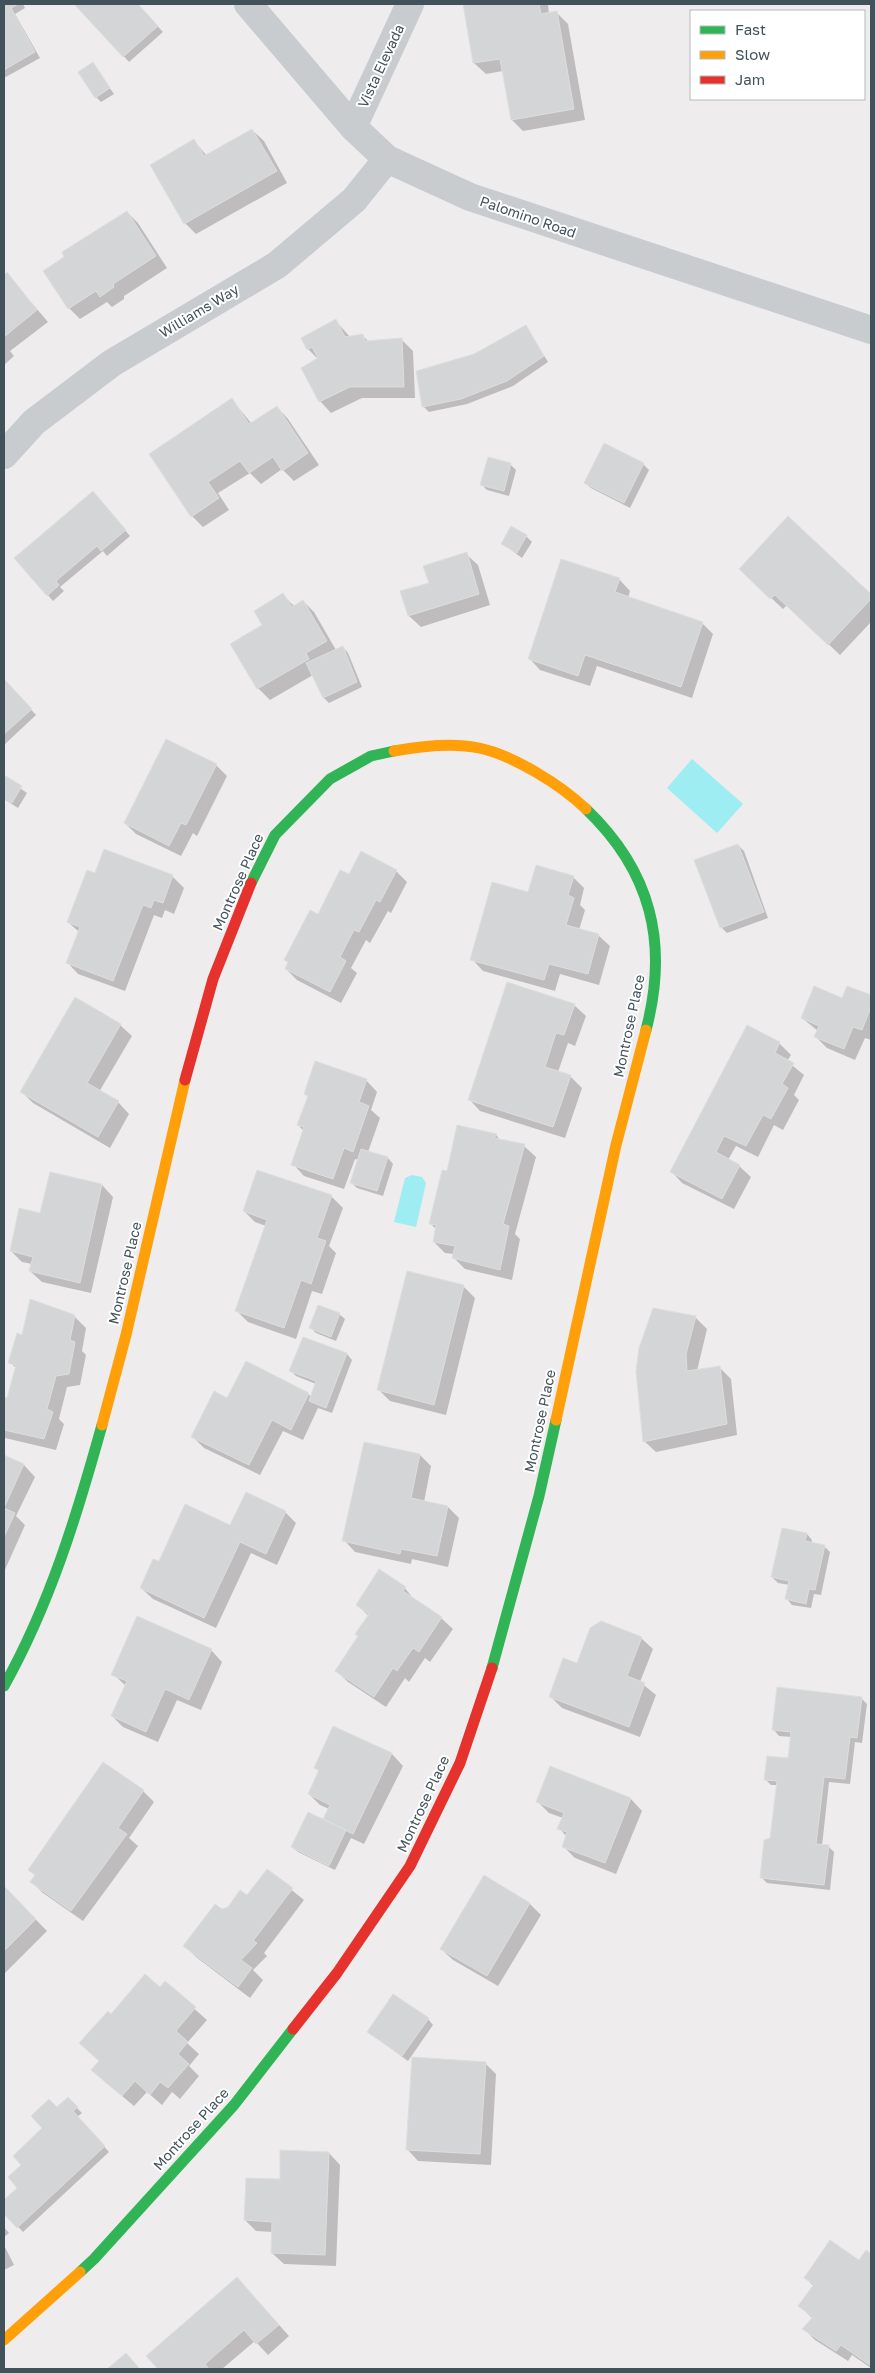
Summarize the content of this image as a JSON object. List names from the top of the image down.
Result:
{
  "streets": {
    "street": [
      "Vista Elevada",
      "Palomino Road",
      "Williams Way",
      "Montrose Place"
    ]
  },
  "crossings": [
    ["Vista Elevada", "Palomino Road"],
    ["Palomino Road", "Williams Way"]
  ],
  "legend": ["Fast", "Slow", "Jam"]
}
